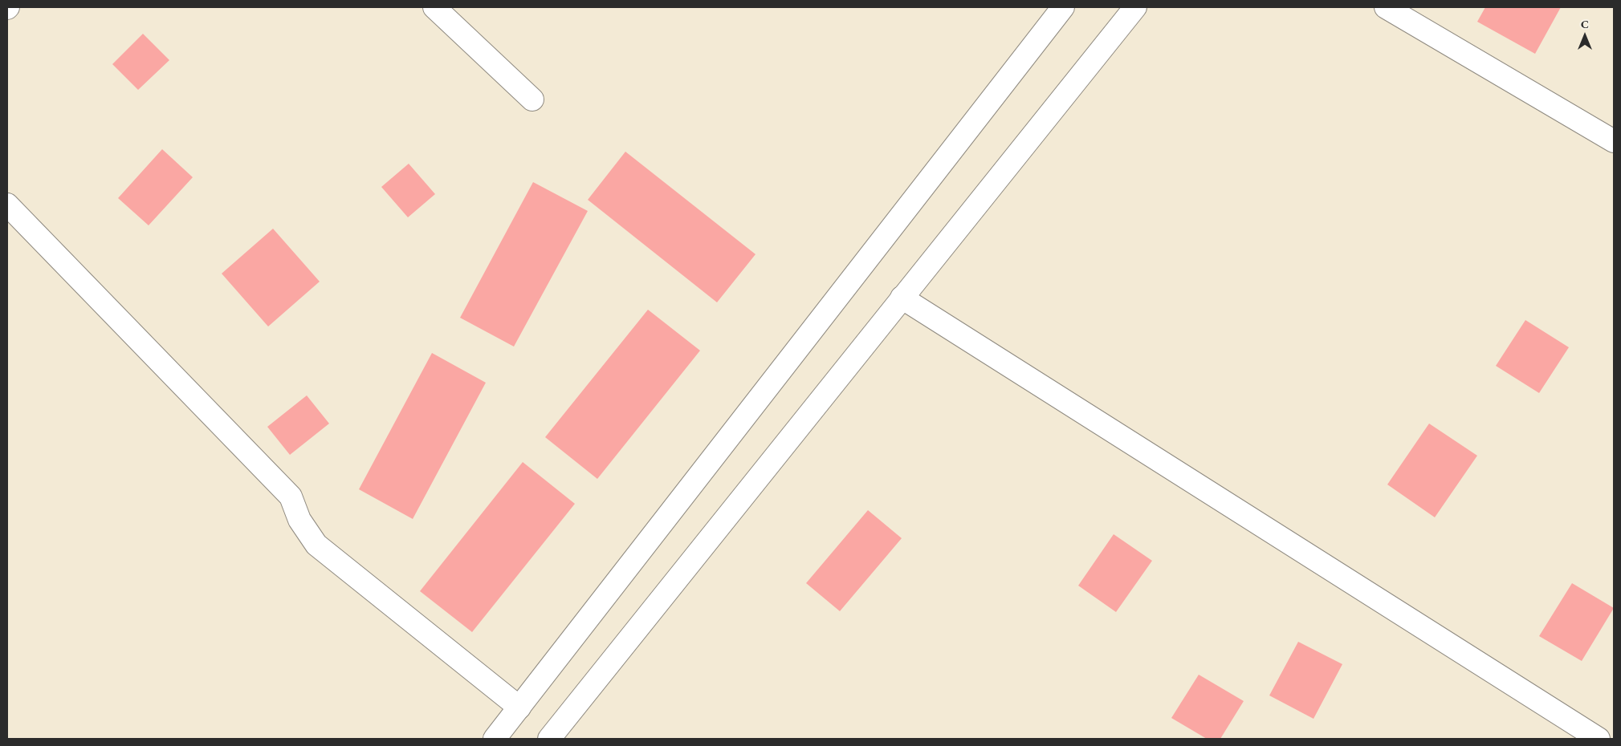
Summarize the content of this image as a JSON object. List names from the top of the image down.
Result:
{
  "north": "top"
}
